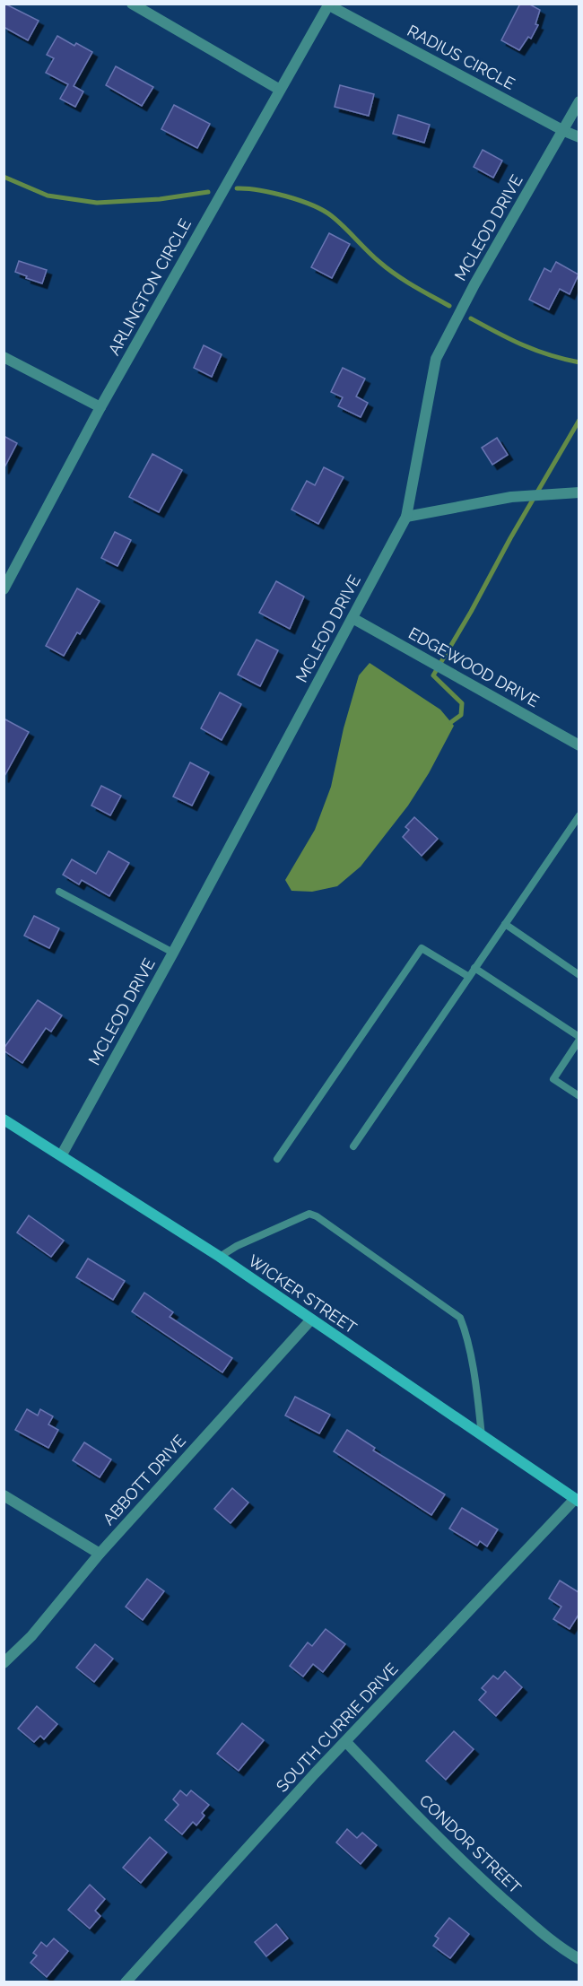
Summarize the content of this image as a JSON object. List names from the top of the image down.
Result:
{
  "streets": {
    "main road": ["WICKER STREET"],
    "street": [
      "RADIUS CIRCLE",
      "MCLEOD DRIVE",
      "ARLINGTON CIRCLE",
      "EDGEWOOD DRIVE",
      "ABBOTT DRIVE",
      "SOUTH CURRIE DRIVE",
      "CONDOR STREET"
    ]
  },
  "crossings": [
    ["RADIUS CIRCLE", "MCLEOD DRIVE"],
    ["RADIUS CIRCLE", "ARLINGTON CIRCLE"],
    ["MCLEOD DRIVE", "EDGEWOOD DRIVE"],
    ["MCLEOD DRIVE", "WICKER STREET"],
    ["WICKER STREET", "ABBOTT DRIVE"],
    ["WICKER STREET", "SOUTH CURRIE DRIVE"],
    ["SOUTH CURRIE DRIVE", "CONDOR STREET"]
  ]
}
